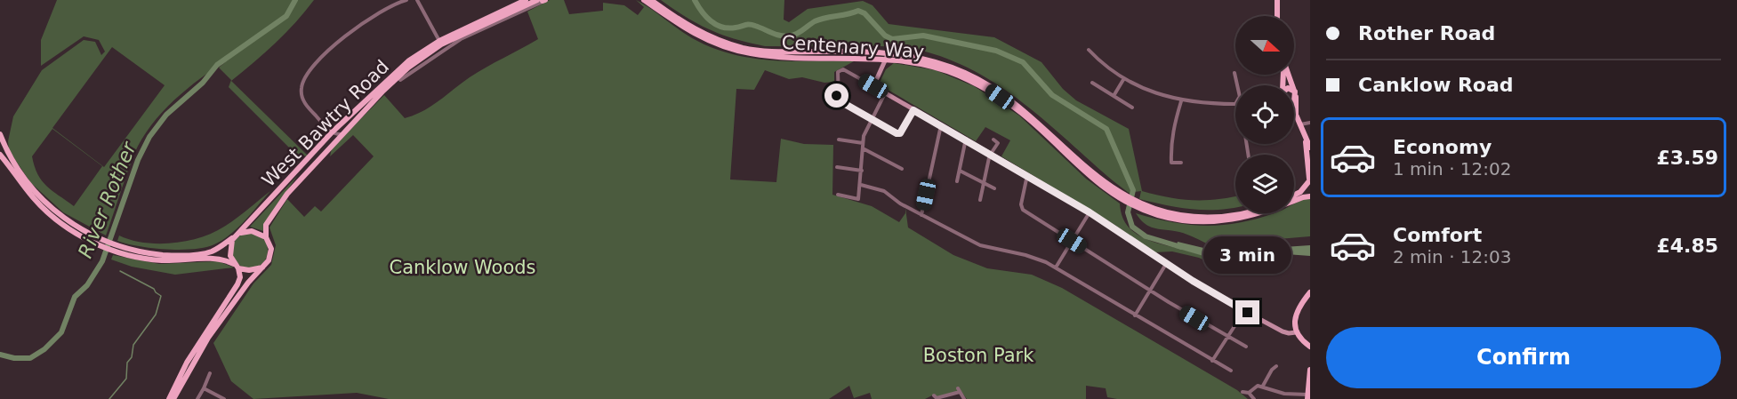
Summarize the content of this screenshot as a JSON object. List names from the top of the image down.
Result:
{
  "streets": {
    "main road": ["Centenary Way", "West Bawtry Road"]
  },
  "water": ["River Rother"],
  "parks": ["Canklow Woods", "Boston Park"],
  "north": "right",
  "page": {
    "banner": ["Rother Road", "Canklow Road"],
    "list": [
      {
        "name": "Economy",
        "note": "1 min · 12:02",
        "value": "£3.59"
      },
      {
        "name": "Comfort",
        "note": "2 min · 12:03",
        "value": "£4.85"
      }
    ],
    "bubble": "3 min",
    "buttons": "Confirm"
  }
}
